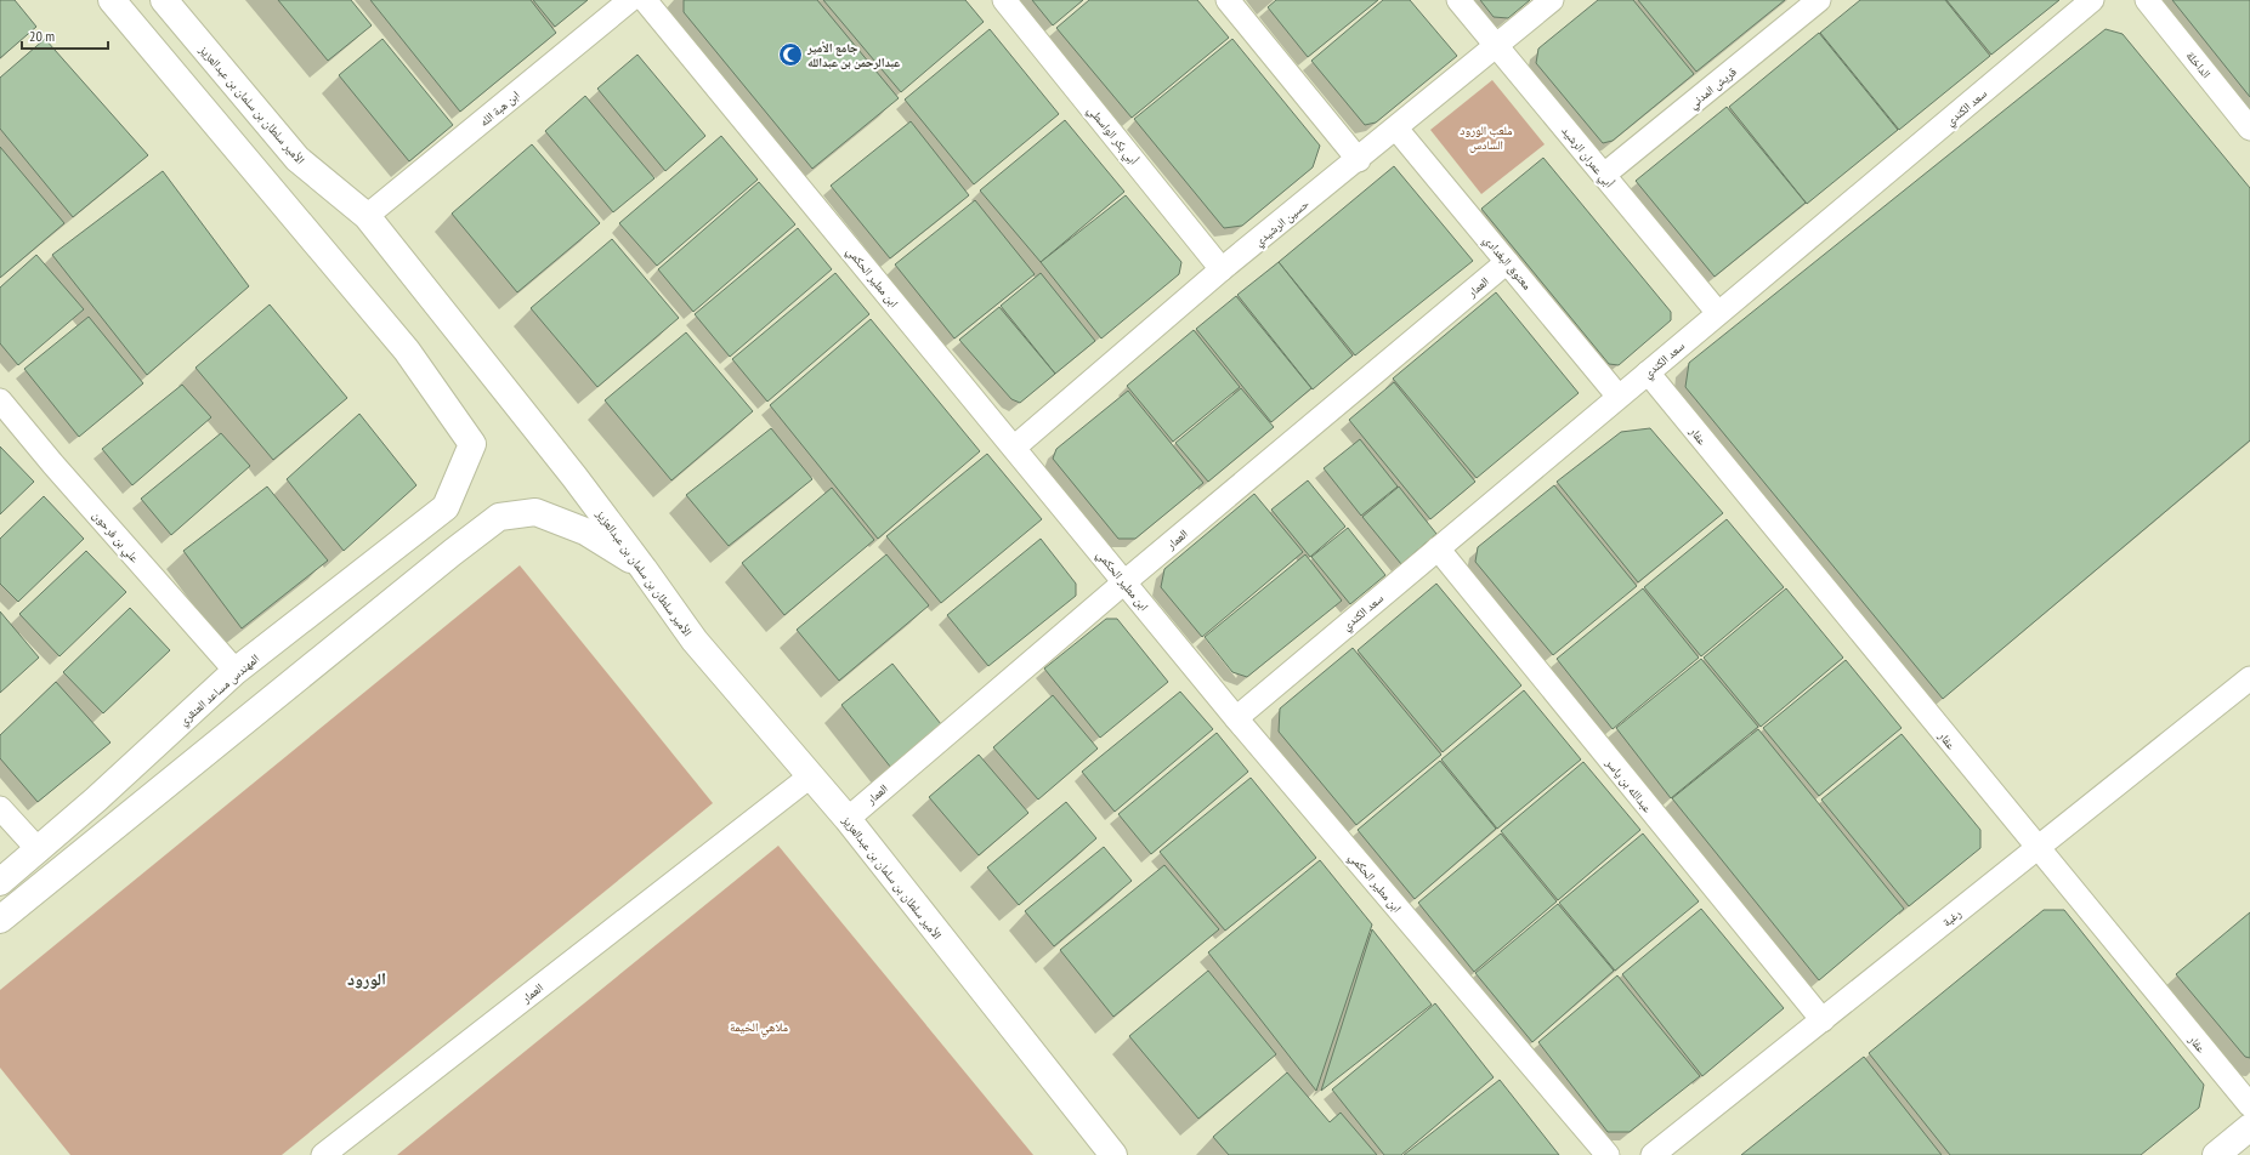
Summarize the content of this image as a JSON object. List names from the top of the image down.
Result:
{
  "streets": {
    "street": [
      "الداخلة",
      "قريش المدني",
      "الأمير سلطان بن سلمان بن عبدالعزيز",
      "سعد الكندي",
      "ابن هبة الله",
      "أبي بكر الواسطي",
      "أبي عمران الرشيد",
      "حسين الرشيدي",
      "معتوق البغدادي",
      "ابن مطير الحكمي",
      "العمار",
      "عفار",
      "علي بن فرحون",
      "المهندس مساعد العنقري",
      "عبدالله بن ياسر",
      "رغبة"
    ]
  },
  "crossings": [
    ["قريش المدني", "أبي عمران الرشيد"],
    ["الأمير سلطان بن سلمان بن عبدالعزيز", "ابن هبة الله"],
    ["الأمير سلطان بن سلمان بن عبدالعزيز", "العمار"],
    ["سعد الكندي", "أبي عمران الرشيد"],
    ["سعد الكندي", "معتوق البغدادي"],
    ["سعد الكندي", "ابن مطير الحكمي"],
    ["سعد الكندي", "عفار"],
    ["سعد الكندي", "عبدالله بن ياسر"],
    ["أبي بكر الواسطي", "حسين الرشيدي"],
    ["أبي عمران الرشيد", "حسين الرشيدي"],
    ["حسين الرشيدي", "معتوق البغدادي"],
    ["حسين الرشيدي", "ابن مطير الحكمي"],
    ["معتوق البغدادي", "العمار"],
    ["ابن مطير الحكمي", "العمار"],
    ["عفار", "رغبة"],
    ["علي بن فرحون", "المهندس مساعد العنقري"],
    ["عبدالله بن ياسر", "رغبة"]
  ],
  "districts": ["الورود"],
  "parks": ["ملعب الورود السادس", "ملاهي الخيمة"],
  "places": {
    "mosque": ["جامع الأمير عبدالرحمن بن عبدالله"]
  },
  "scale_bar": "20 m"
}
